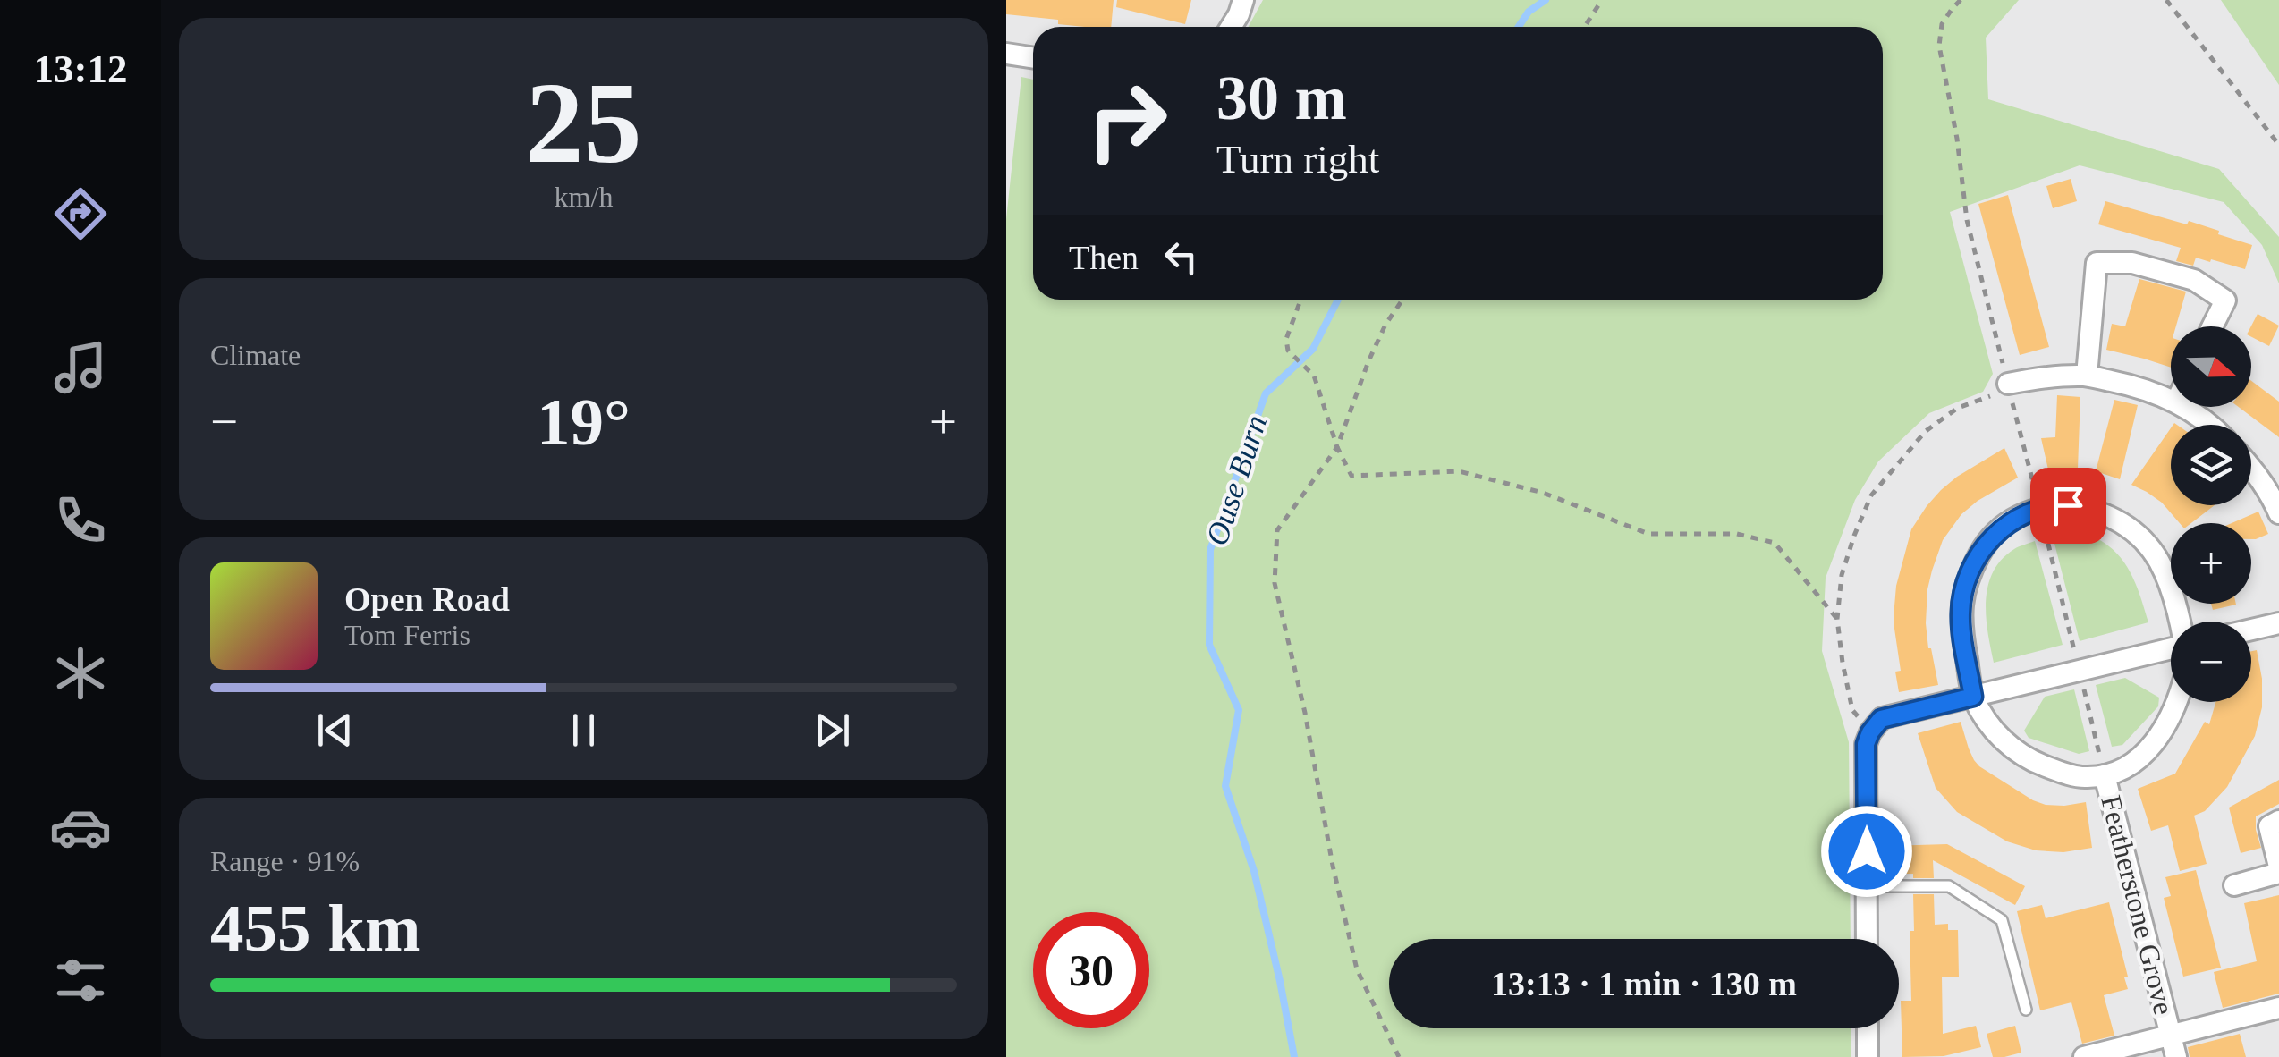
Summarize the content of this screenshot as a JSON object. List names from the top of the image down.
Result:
{
  "streets": {
    "street": ["Featherstone Grove"]
  },
  "water": ["Ouse Burn"],
  "north": "right",
  "page": {
    "tabs": "13:12",
    "tile": [
      ["25", "km/h"],
      "Climate",
      ["Range · 91%", "455 km"]
    ],
    "turn": ["30 m", "Turn right"],
    "then": "Then",
    "map_buttons": ["+", "−"],
    "heat": ["−", "19°", "+"],
    "song": ["Open Road", "Tom Ferris"],
    "limit": "30",
    "trip": "13:13 · 1 min · 130 m"
  }
}
